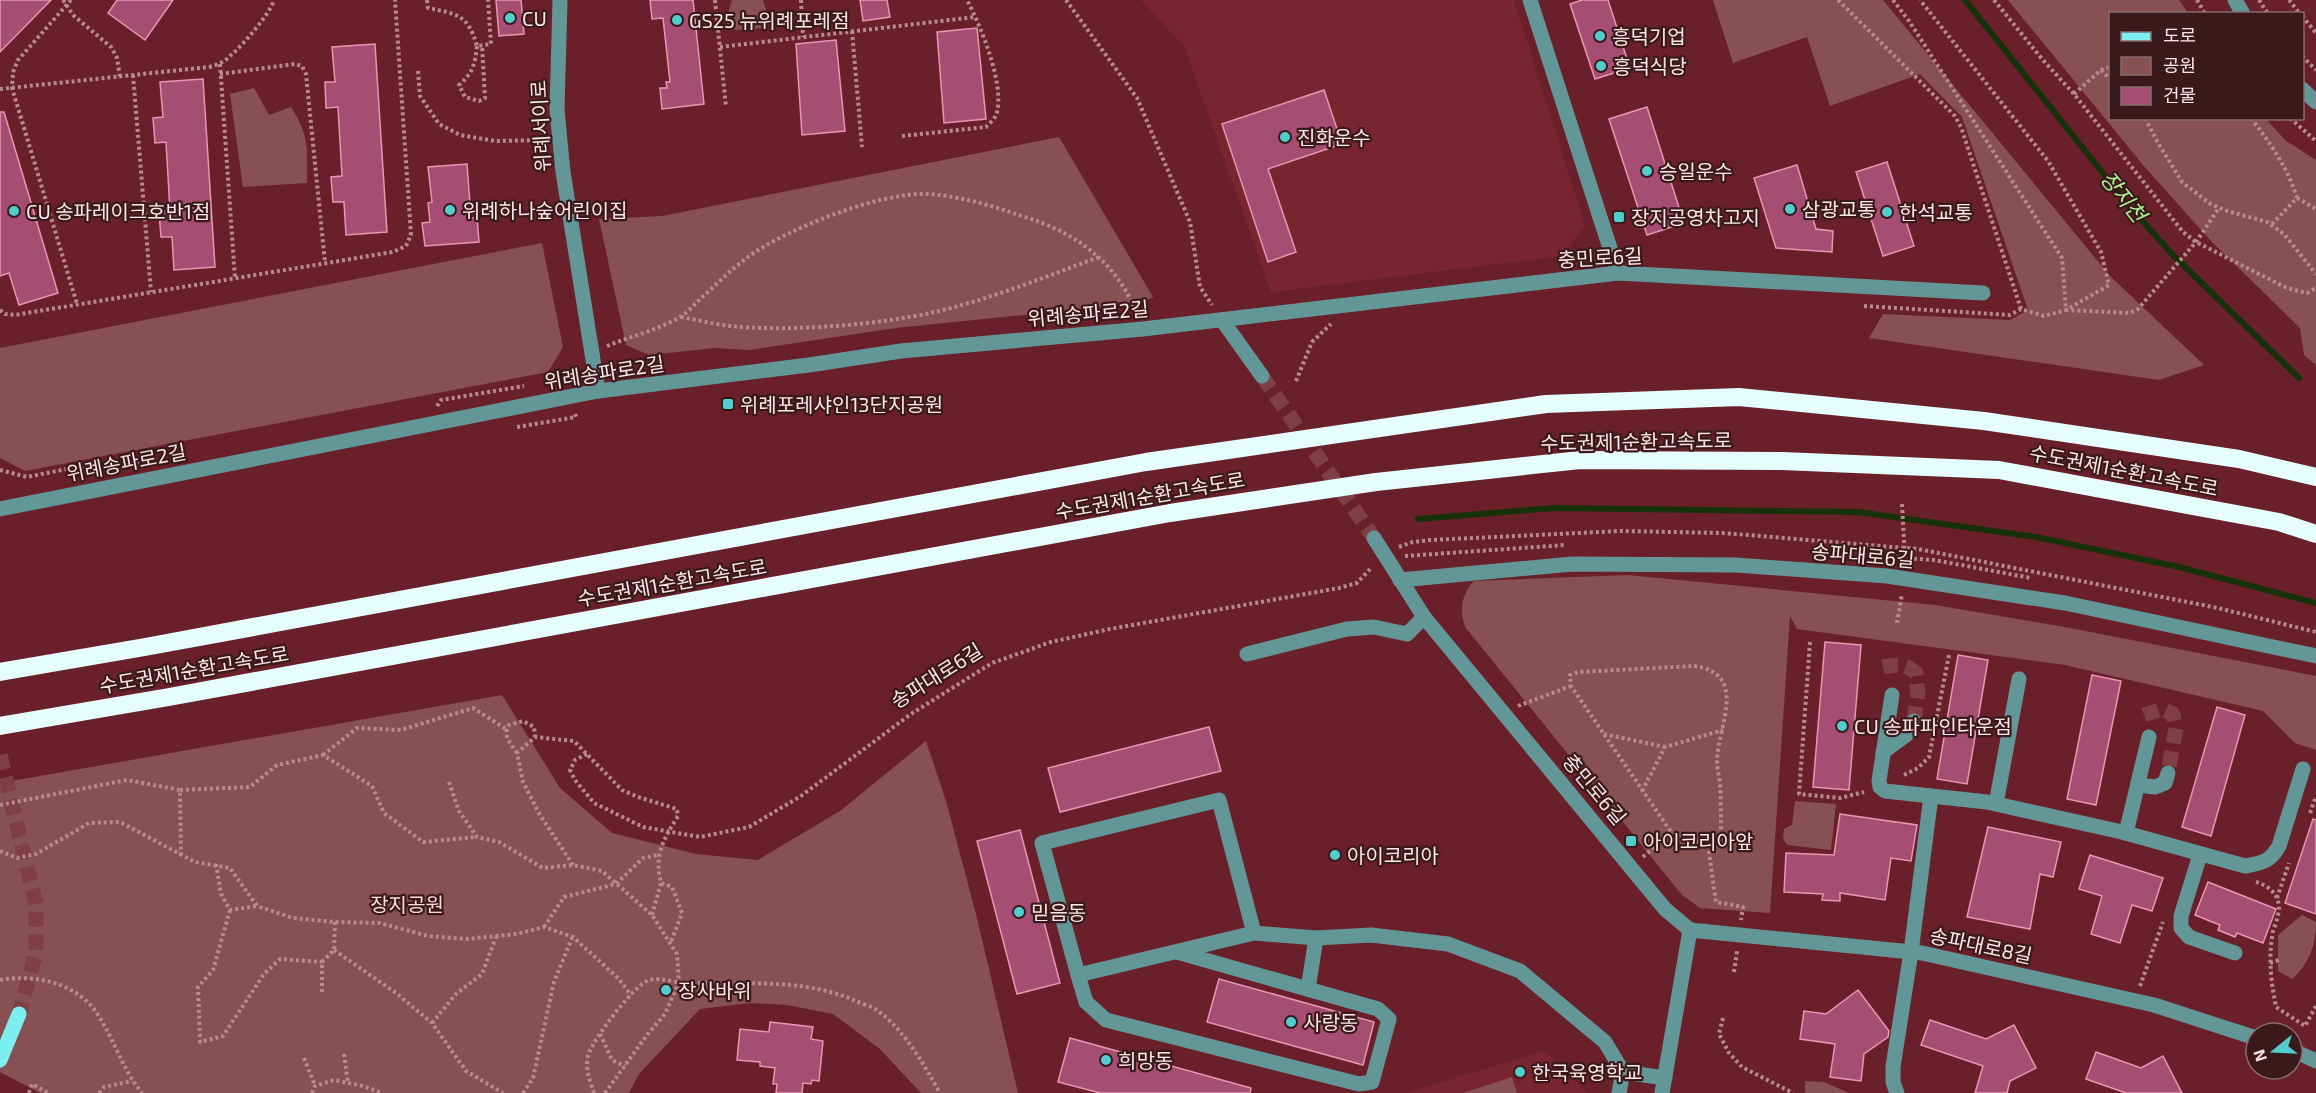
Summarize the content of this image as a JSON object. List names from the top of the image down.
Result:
{
  "streets": {
    "highway": ["수도권제1순환고속도로"],
    "street": [
      "위례서이로",
      "충민로6길",
      "위례송파로2길",
      "송파대로6길",
      "송파대로8길"
    ]
  },
  "crossings": [
    ["위례서이로", "위례송파로2길"],
    ["충민로6길", "위례송파로2길"],
    ["충민로6길", "송파대로6길"],
    ["충민로6길", "송파대로8길"]
  ],
  "water": ["장지천"],
  "parks": ["장지공원"],
  "places": {
    "other": [
      "CU",
      "GS25 뉴위례포레점",
      "흥덕기업",
      "흥덕식당",
      "진화운수",
      "승일운수",
      "삼광교통",
      "위례하나숲어린이집",
      "CU 송파레이크호반1점",
      "한석교통",
      "CU 송파파인타운점",
      "아이코리아",
      "믿음동",
      "장사바위",
      "사랑동",
      "희망동",
      "한국육영학교"
    ],
    "transit": ["장지공영차고지", "위례포레샤인13단지공원", "아이코리아앞"]
  },
  "legend": ["도로", "공원", "건물"],
  "north": "left"
}
